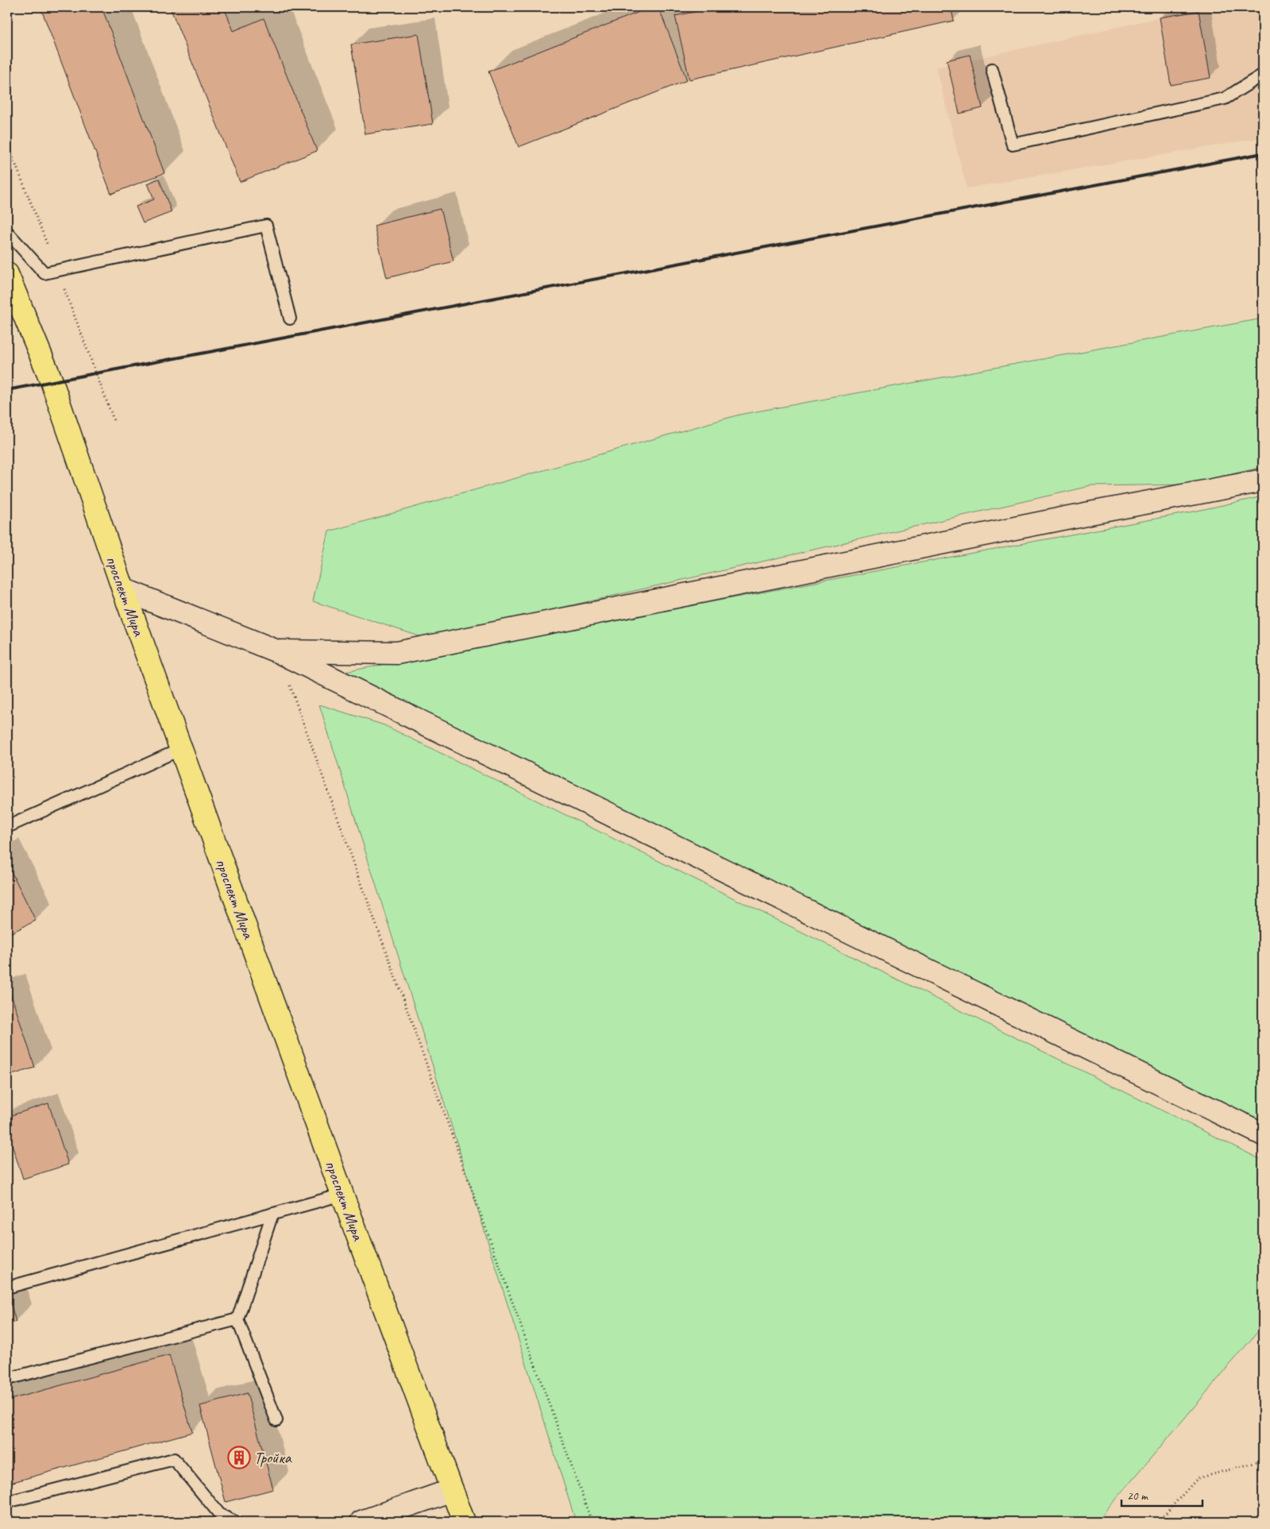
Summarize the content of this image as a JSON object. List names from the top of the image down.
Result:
{
  "streets": {
    "main road": ["проспект Мира"]
  },
  "places": {
    "building": ["Тройка"]
  },
  "scale_bar": "20 m"
}
